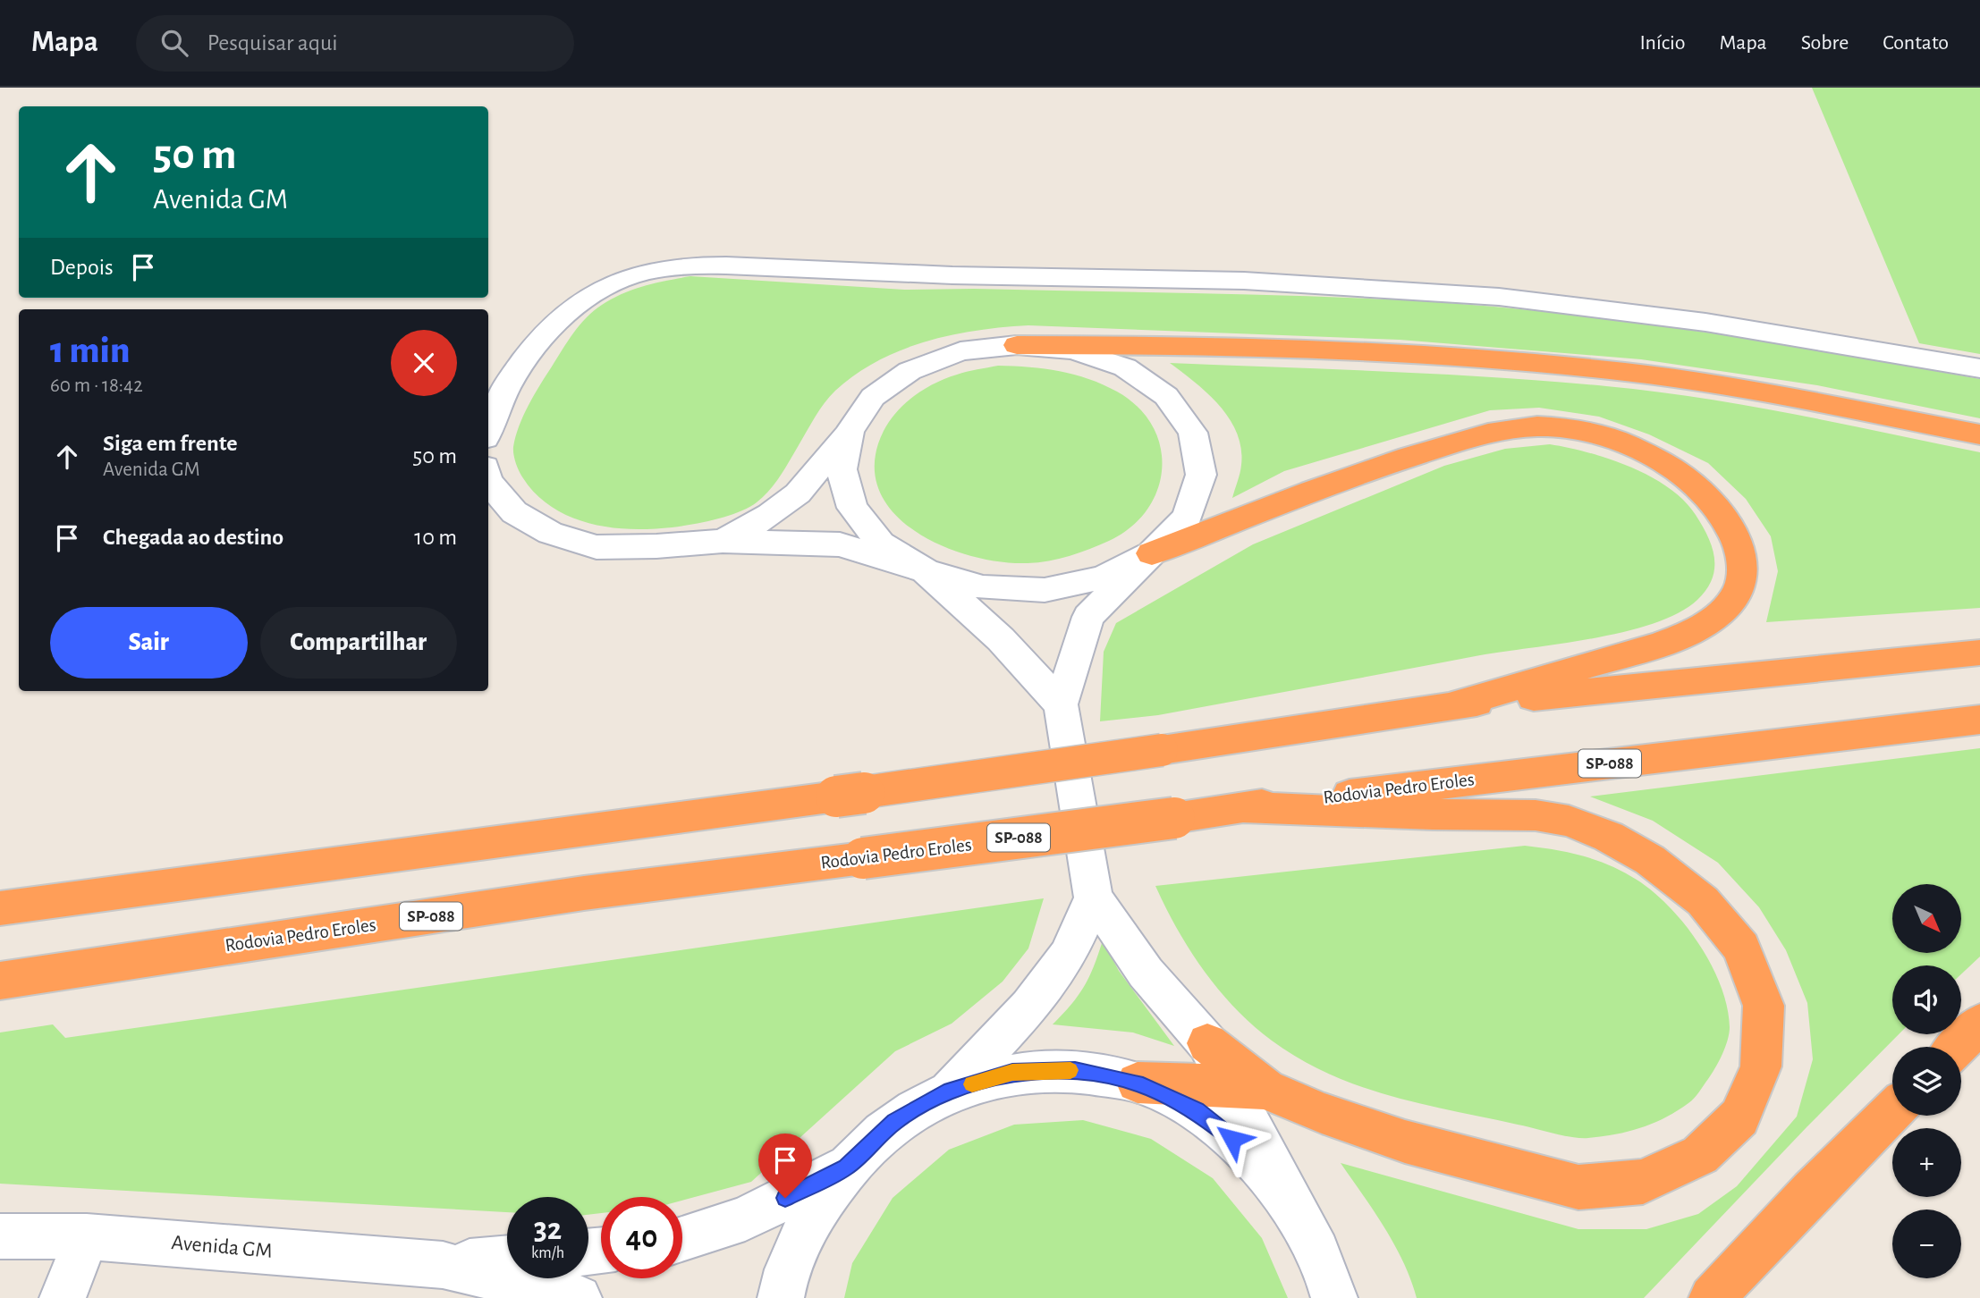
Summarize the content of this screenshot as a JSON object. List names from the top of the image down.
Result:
{
  "streets": {
    "highway": ["SP-088", "Rodovia Pedro Eroles"],
    "street": ["Avenida GM"]
  },
  "north": "bottom right",
  "page": {
    "header": "Mapa",
    "search": "Pesquisar aqui",
    "nav": [
      "Início",
      "Mapa",
      "Sobre",
      "Contato"
    ],
    "turn": ["50 m", "Avenida GM"],
    "then": "Depois",
    "heading": ["1 min", "60 m · 18:42"],
    "list": [
      {
        "name": "Siga em frente",
        "note": "Avenida GM",
        "value": "50 m"
      },
      {
        "name": "Chegada ao destino",
        "value": "10 m"
      }
    ],
    "buttons": ["Sair", "Compartilhar"],
    "map_buttons": ["+", "−"],
    "speed": "32 km/h",
    "limit": "40"
  }
}
